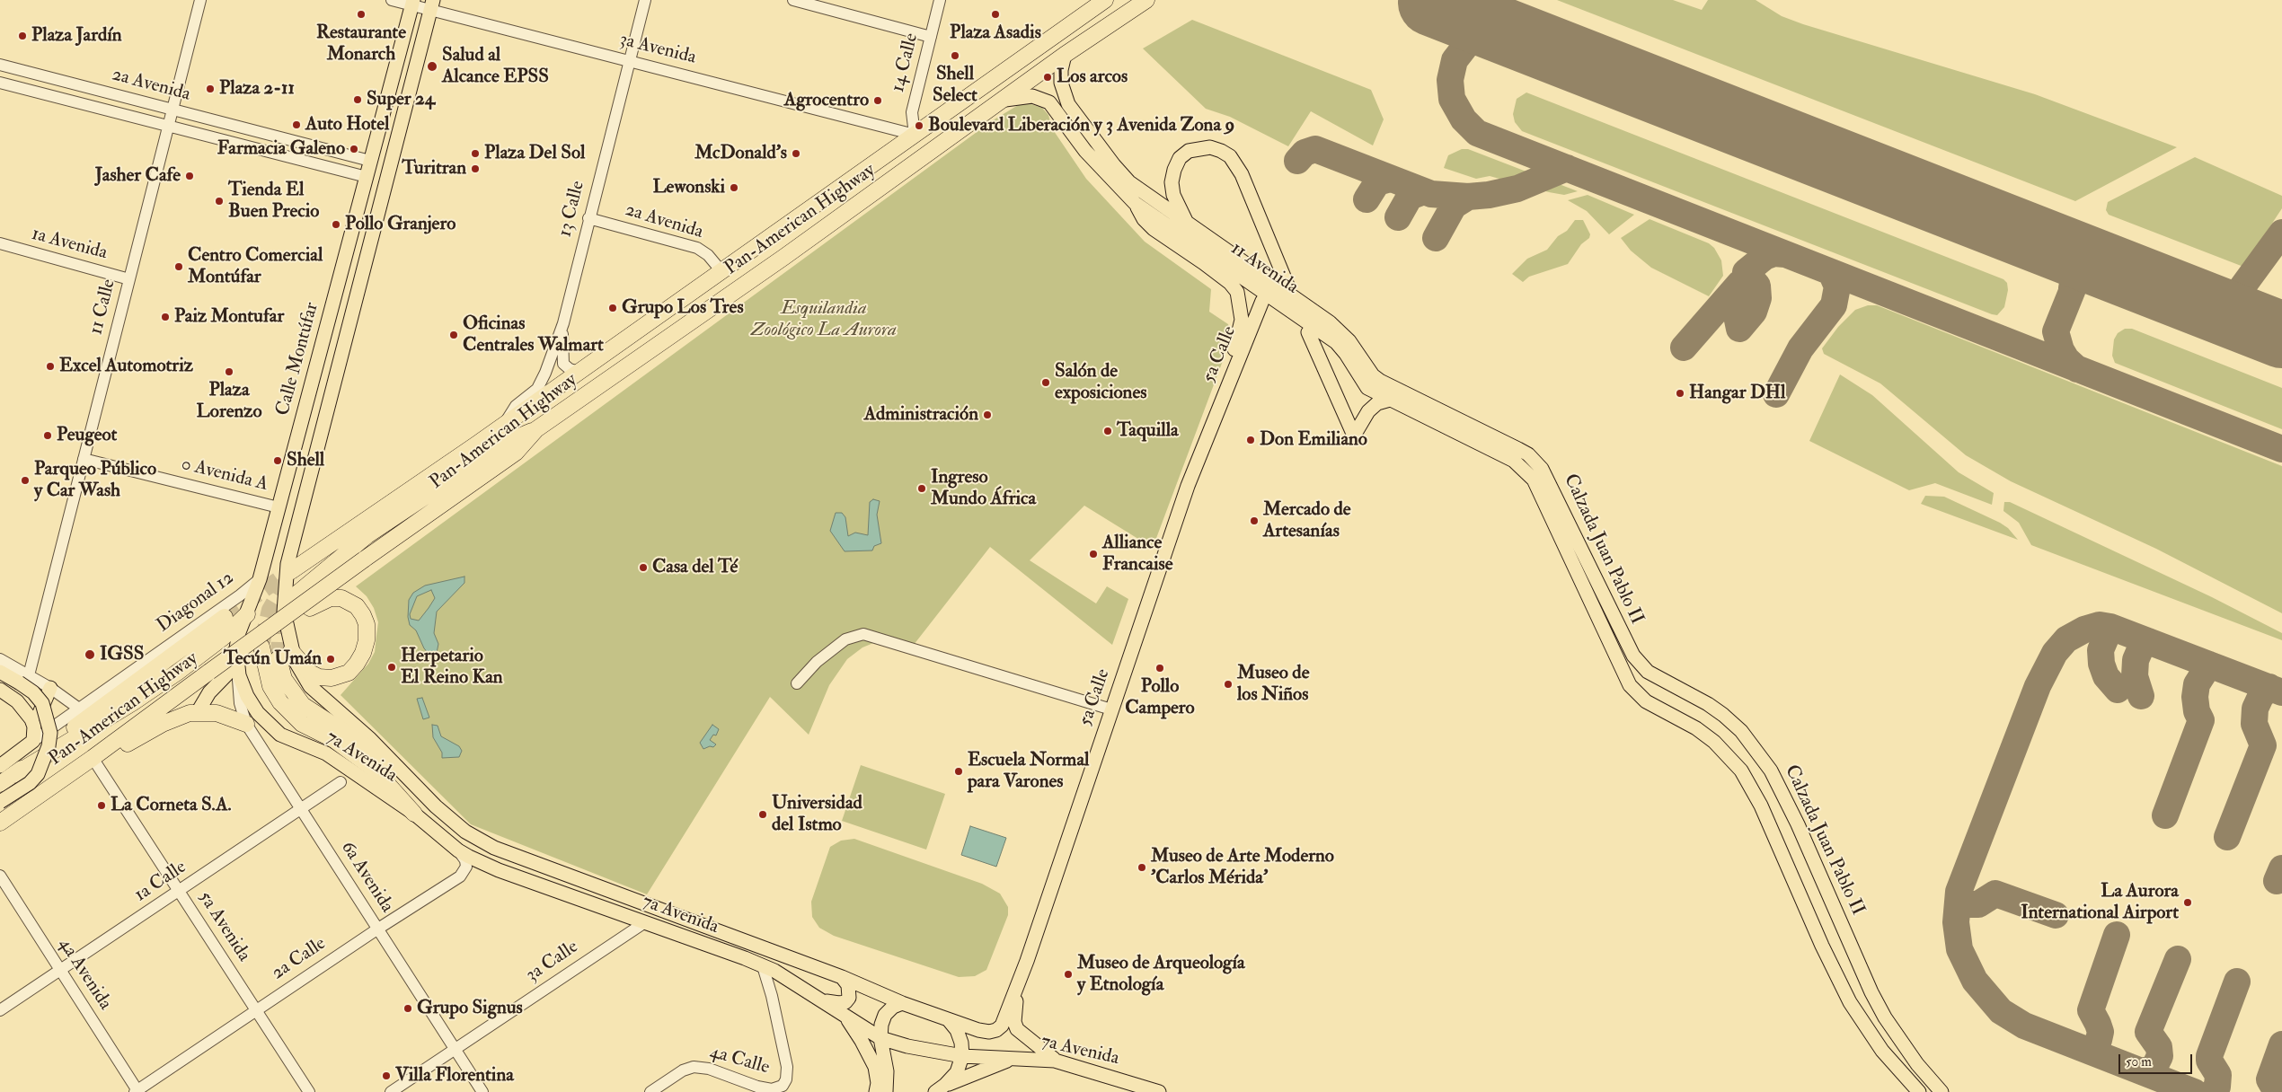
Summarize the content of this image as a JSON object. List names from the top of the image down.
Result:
{
  "streets": {
    "highway": ["Pan-American Highway"],
    "main road": [
      "11 Avenida",
      "5a Calle",
      "Calle Montúfar",
      "Calzada Juan Pablo II",
      "Diagonal 12",
      "7a Avenida"
    ],
    "street": [
      "3a Avenida",
      "14 Calle",
      "2a Avenida",
      "13 Calle",
      "1a Avenida",
      "11 Calle",
      "0 Avenida A",
      "6a Avenida",
      "1a Calle",
      "5a Avenida",
      "2a Calle",
      "3a Calle",
      "4a Avenida",
      "4a Calle"
    ]
  },
  "crossings": [
    ["3a Avenida", "14 Calle"],
    ["3a Avenida", "13 Calle"],
    ["3a Avenida", "Pan-American Highway"],
    ["3a Avenida", "Calle Montúfar"],
    ["14 Calle", "Pan-American Highway"],
    ["2a Avenida", "13 Calle"],
    ["2a Avenida", "Pan-American Highway"],
    ["2a Avenida", "11 Calle"],
    ["2a Avenida", "Calle Montúfar"],
    ["13 Calle", "Pan-American Highway"],
    ["Pan-American Highway", "11 Avenida"],
    ["Pan-American Highway", "5a Avenida"],
    ["1a Avenida", "11 Calle"],
    ["11 Avenida", "Calzada Juan Pablo II"],
    ["11 Calle", "0 Avenida A"],
    ["5a Calle", "7a Avenida"],
    ["Calle Montúfar", "0 Avenida A"],
    ["Calle Montúfar", "Diagonal 12"],
    ["Calle Montúfar", "7a Avenida"],
    ["Calle Montúfar", "6a Avenida"],
    ["7a Avenida", "6a Avenida"],
    ["7a Avenida", "2a Calle"],
    ["7a Avenida", "3a Calle"],
    ["7a Avenida", "4a Calle"],
    ["6a Avenida", "1a Calle"],
    ["6a Avenida", "2a Calle"],
    ["6a Avenida", "3a Calle"],
    ["1a Calle", "5a Avenida"],
    ["1a Calle", "4a Avenida"],
    ["5a Avenida", "2a Calle"],
    ["2a Calle", "4a Avenida"]
  ],
  "parks": ["Esquilandia Zoológico La Aurora"],
  "places": [
    "Restaurante Monarch",
    "Plaza Asadis",
    "Plaza Jardín",
    "Shell Select",
    "Salud al Alcance EPSS",
    "Los arcos",
    "Plaza 2-11",
    "Super 24",
    "Agrocentro",
    "Auto Hotel",
    "Boulevard Liberación y 3 Avenida Zona 9",
    "Farmacia Galeno",
    "Plaza Del Sol",
    "McDonald's",
    "Turitran",
    "Jasher Cafe",
    "Lewonski",
    "Tienda El Buen Precio",
    "Pollo Granjero",
    "Centro Comercial Montúfar",
    "Grupo Los Tres",
    "Paiz Montufar",
    "Oficinas Centrales Walmart",
    "Excel Automotriz",
    "Plaza Lorenzo",
    "Salón de exposiciones",
    "Hangar DHl",
    "Administración",
    "Taquilla",
    "Peugeot",
    "Don Emiliano",
    "Shell",
    "Parqueo Público y Car Wash",
    "Ingreso Mundo África",
    "Mercado de Artesanías",
    "Alliance Francaise",
    "Casa del Té",
    "IGSS",
    "Tecún Umán",
    "Herpetario El Reino Kan",
    "Pollo Campero",
    "Museo de los Niños",
    "Escuela Normal para Varones",
    "La Corneta S.A.",
    "Universidad del Istmo",
    "Museo de Arte Moderno 'Carlos Mérida'",
    "La Aurora International Airport",
    "Museo de Arqueología y Etnología",
    "Grupo Signus",
    "Villa Florentina"
  ],
  "scale_bar": "50 m"
}
